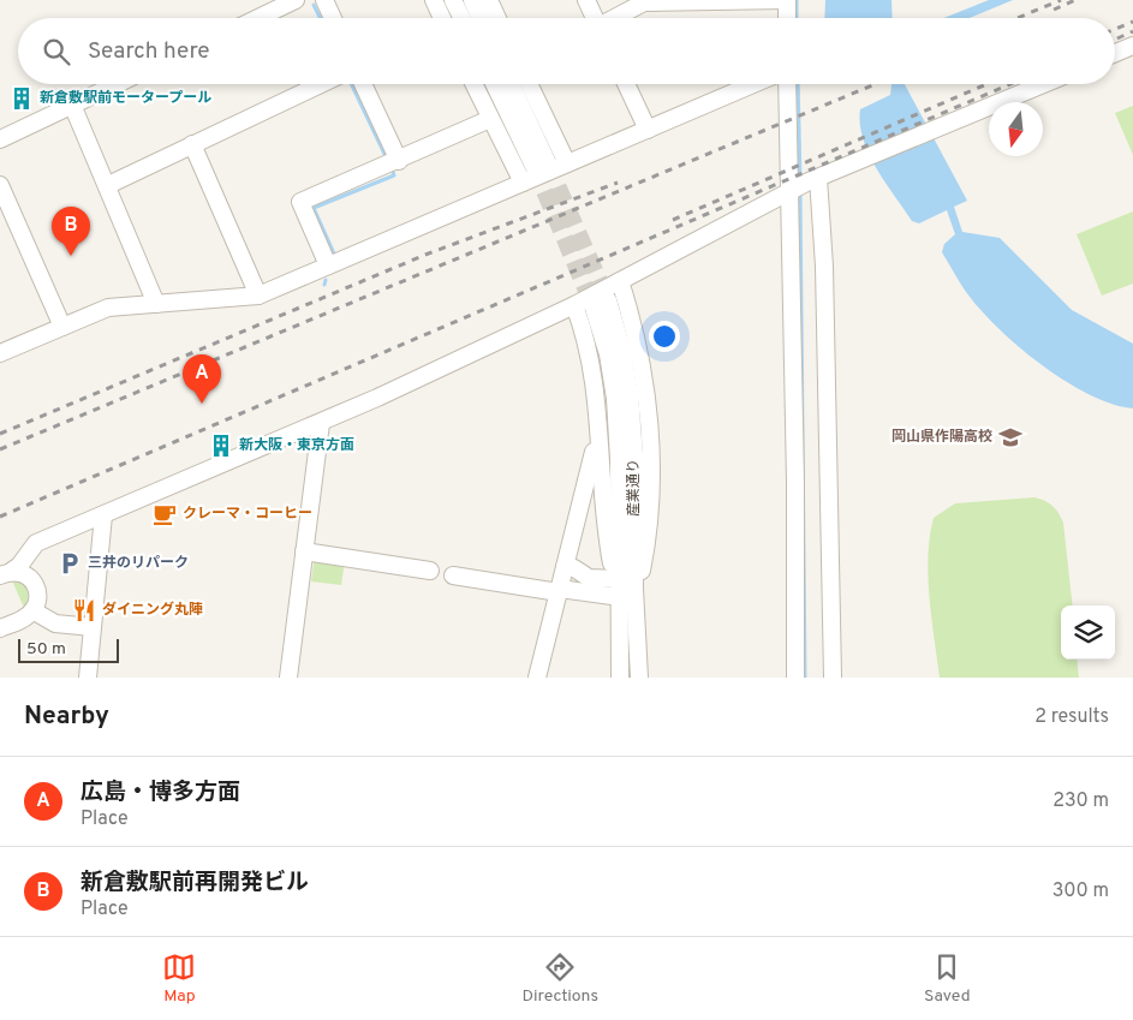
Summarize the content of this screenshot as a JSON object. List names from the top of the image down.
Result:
{
  "streets": {
    "street": ["産業通り"]
  },
  "places": {
    "building": ["新倉敷駅前モータープール", "新大阪・東京方面"],
    "school or university": ["岡山県作陽高校"],
    "cafe": ["クレーマ・コーヒー"],
    "parking": ["三井のリパーク"],
    "restaurant": ["ダイニング丸陣"]
  },
  "scale_bar": "50 m",
  "north": "bottom",
  "page": {
    "search": "Search here",
    "pins": ["B", "A"],
    "scale": "50 m",
    "heading": ["Nearby", "2 results"],
    "list": [
      {
        "mark": "A",
        "name": "広島・博多方面",
        "note": "Place",
        "value": "230 m"
      },
      {
        "mark": "B",
        "name": "新倉敷駅前再開発ビル",
        "note": "Place",
        "value": "300 m"
      }
    ],
    "nav": ["Map", "Directions", "Saved"]
  }
}
